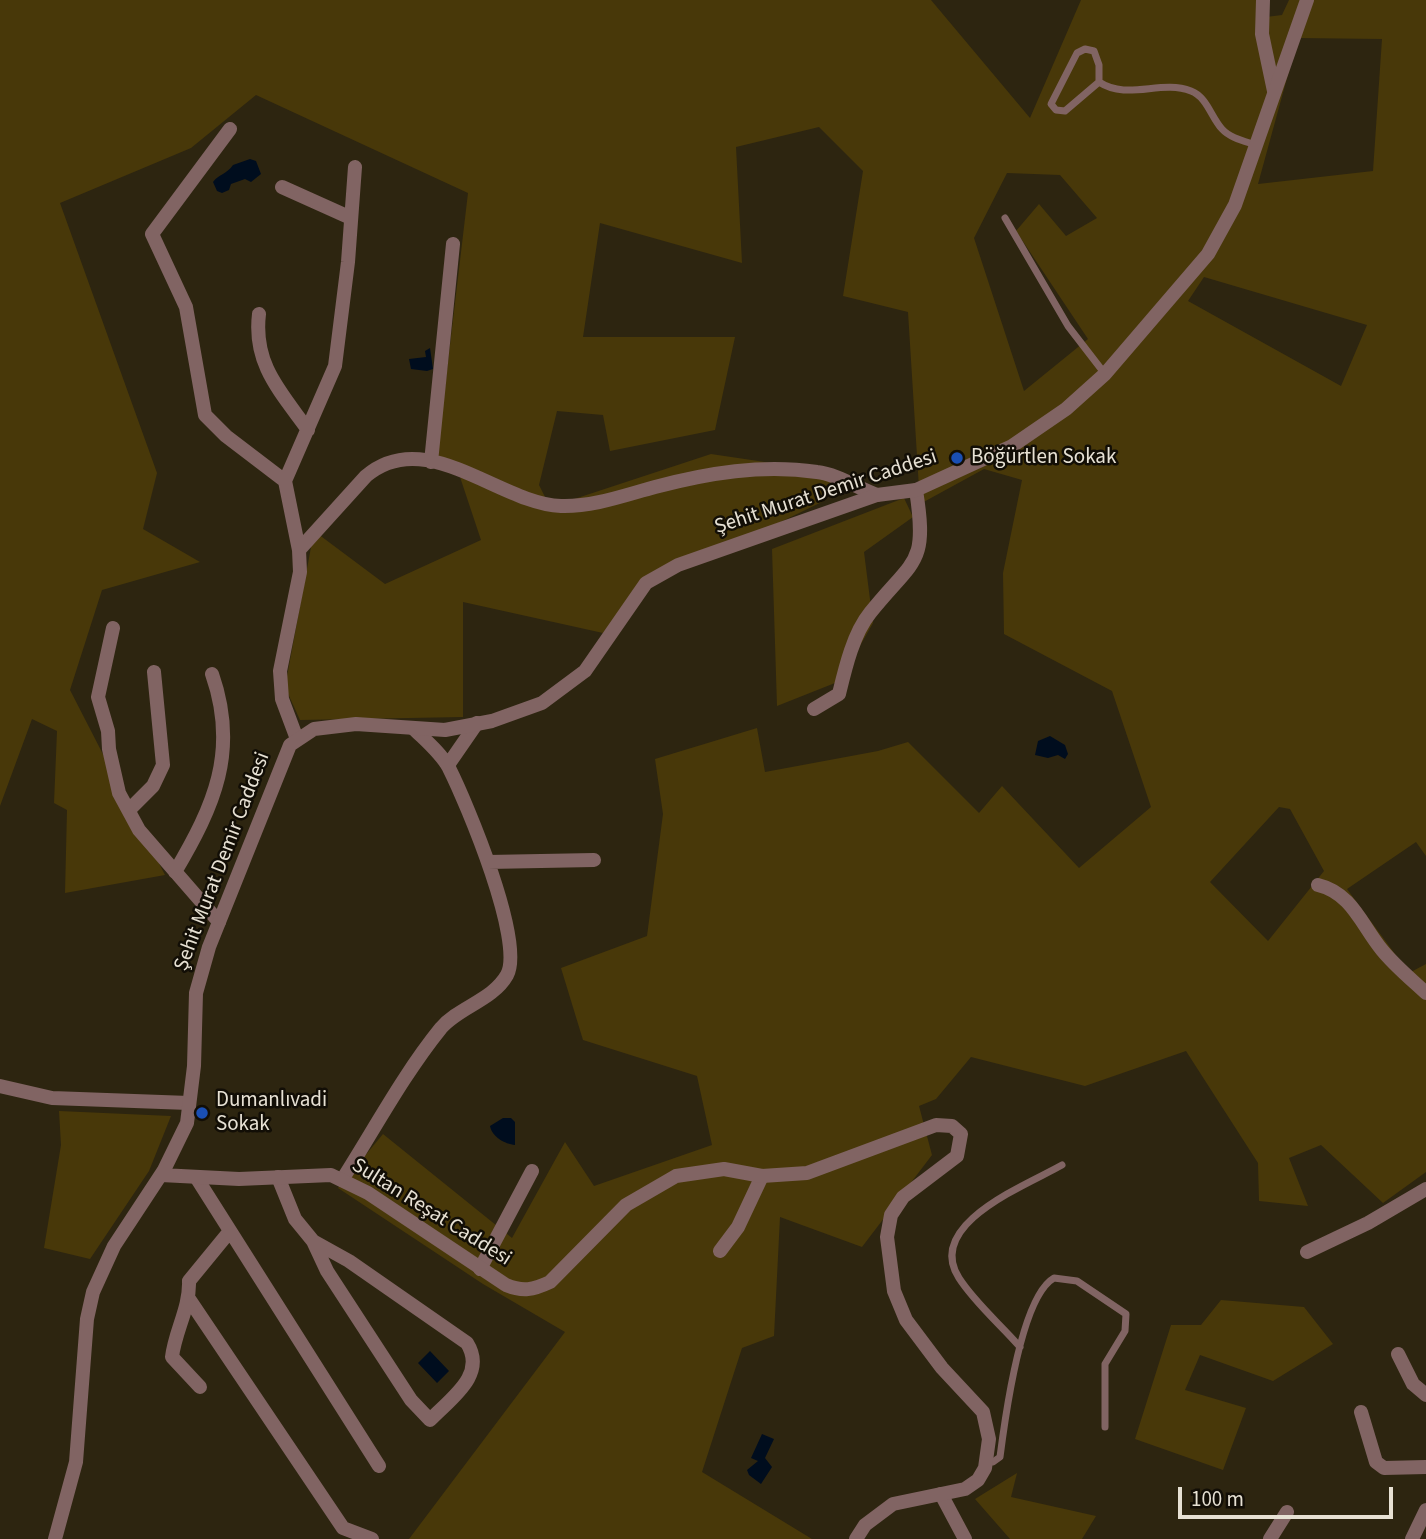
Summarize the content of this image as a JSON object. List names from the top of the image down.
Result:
{
  "streets": {
    "street": ["Şehit Murat Demir Caddesi", "Sultan Reşat Caddesi"]
  },
  "crossings": [
    ["Şehit Murat Demir Caddesi", "Sultan Reşat Caddesi"]
  ],
  "places": ["Böğürtlen Sokak", "Dumanlıvadi Sokak"],
  "scale_bar": "100 m"
}
